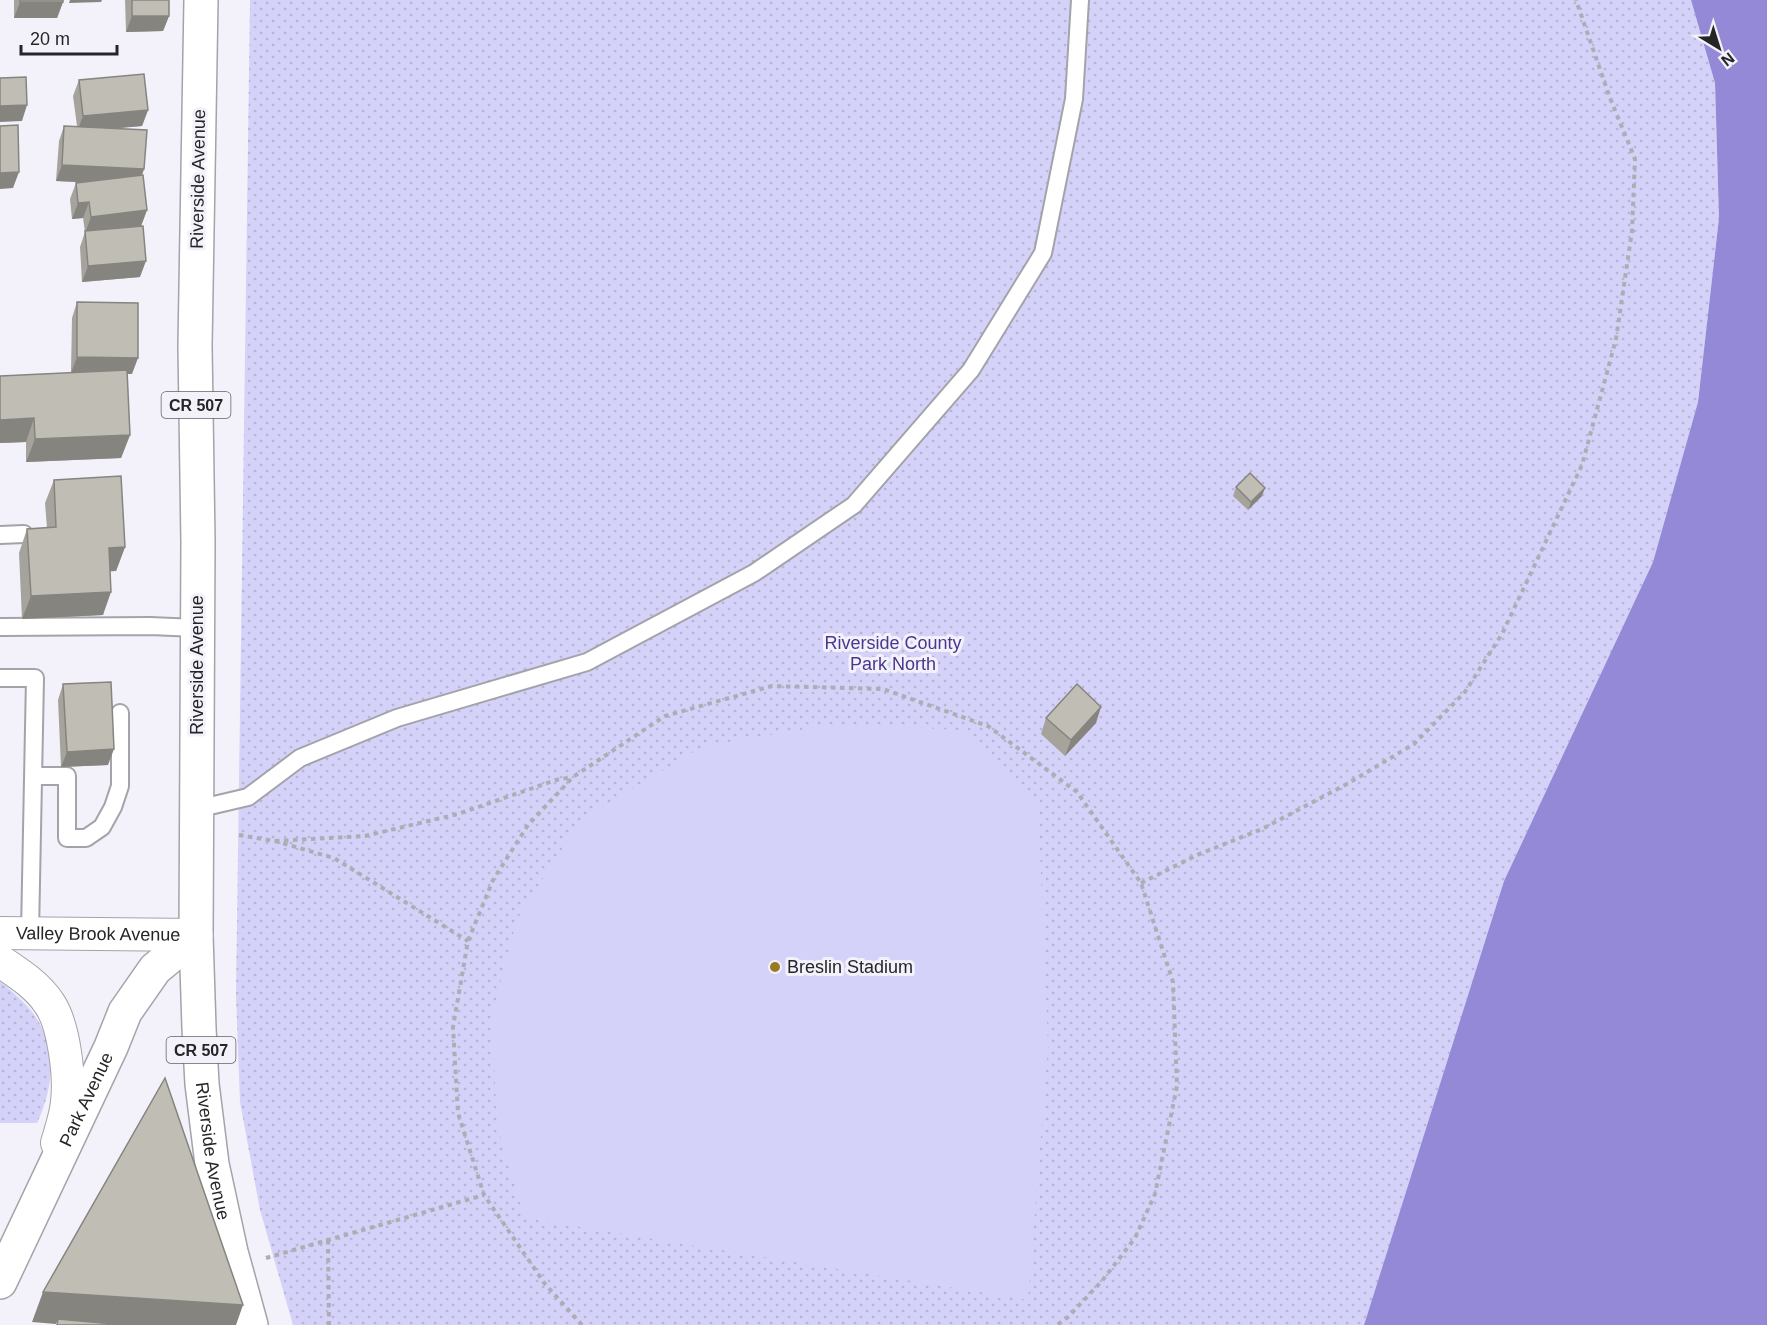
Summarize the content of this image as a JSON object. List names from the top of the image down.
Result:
{
  "streets": {
    "main road": ["Riverside Avenue", "CR 507", "Park Avenue"],
    "street": ["Valley Brook Avenue"]
  },
  "crossings": [
    ["Riverside Avenue", "Valley Brook Avenue"],
    ["Riverside Avenue", "Park Avenue"],
    ["Valley Brook Avenue", "Park Avenue"]
  ],
  "parks": ["Riverside County Park North"],
  "places": ["Breslin Stadium"],
  "scale_bar": "20 m",
  "north": "bottom right"
}
